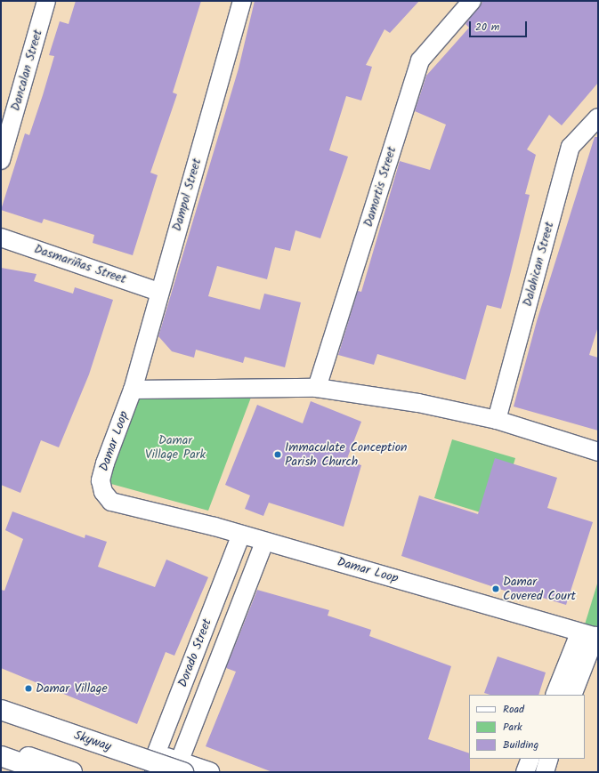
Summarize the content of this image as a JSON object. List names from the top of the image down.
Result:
{
  "streets": {
    "main road": ["Skyway"],
    "street": [
      "Dancalan Street",
      "Damortis Street",
      "Dampol Street",
      "Dasmariñas Street",
      "Dalahican Street",
      "Damar Loop",
      "Dorado Street"
    ]
  },
  "crossings": [
    ["Dampol Street", "Dasmariñas Street"],
    ["Dampol Street", "Damar Loop"],
    ["Damar Loop", "Dorado Street"],
    ["Dorado Street", "Skyway"]
  ],
  "parks": ["Damar Village Park"],
  "places": ["Immaculate Conception Parish Church", "Damar Covered Court", "Damar Village"],
  "legend": ["Road", "Park", "Building"],
  "scale_bar": "20 m"
}
